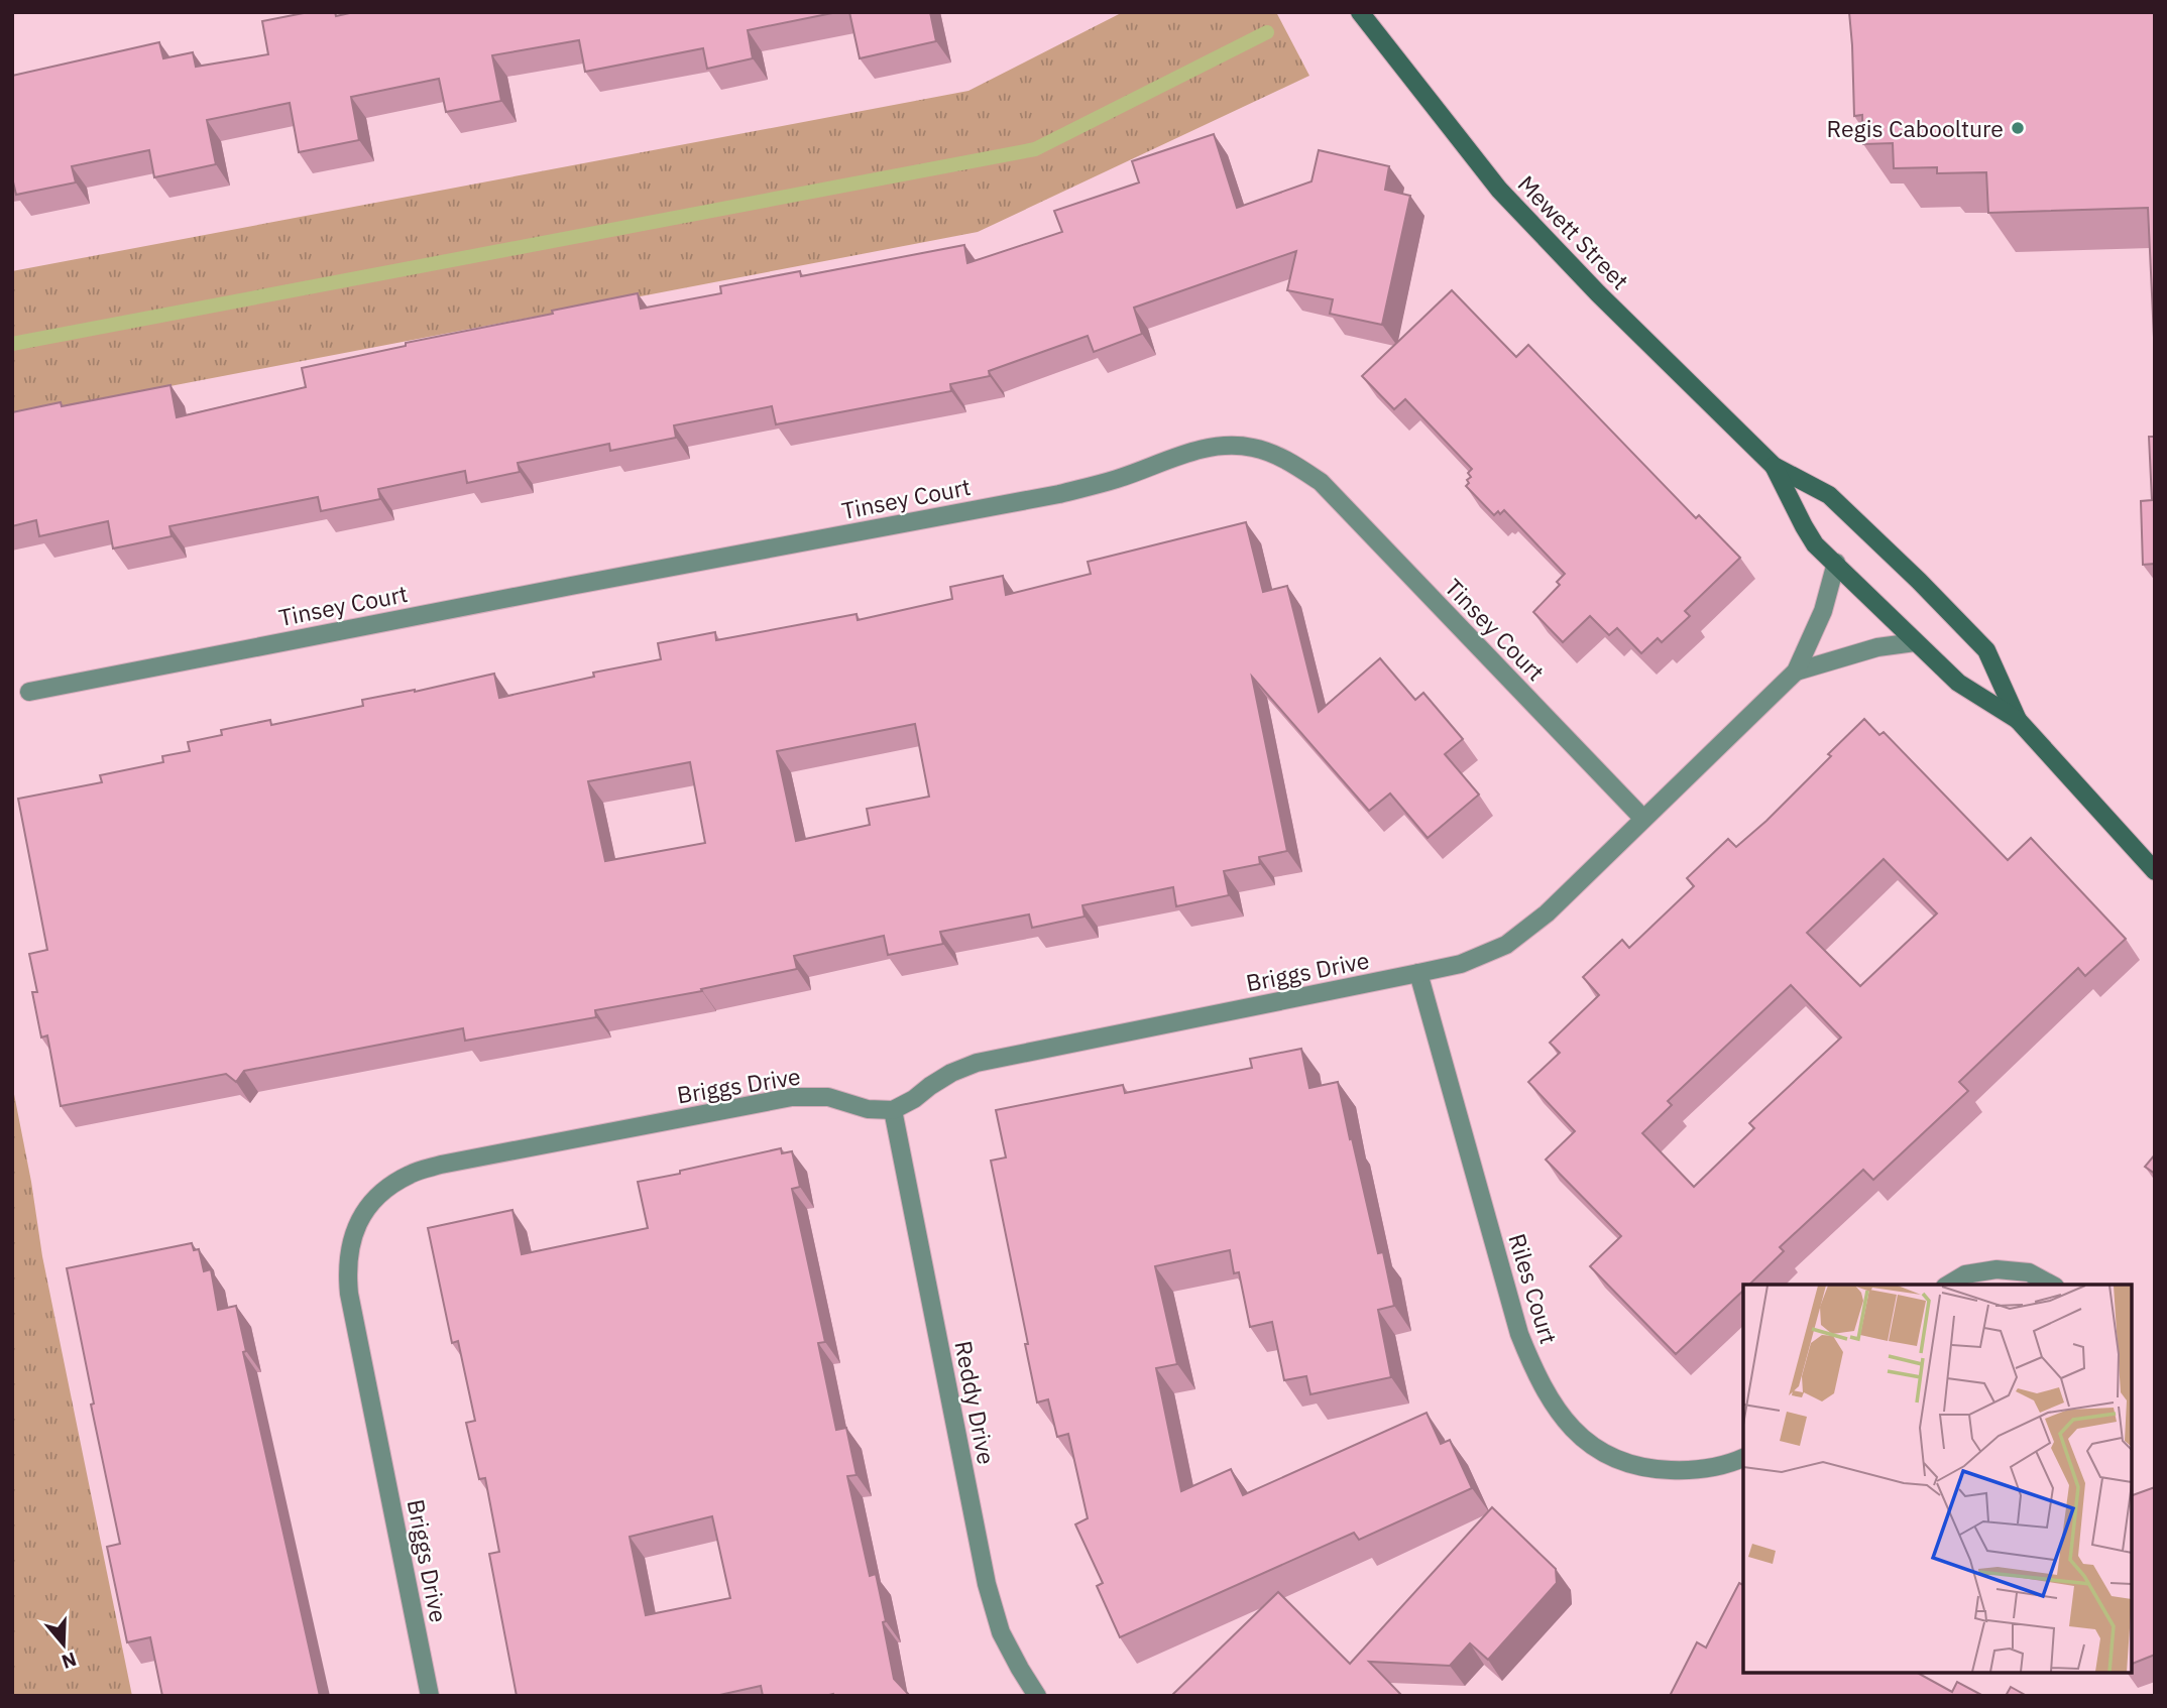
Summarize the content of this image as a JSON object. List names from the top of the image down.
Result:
{
  "streets": {
    "main road": ["Mewett Street"],
    "street": [
      "Tinsey Court",
      "Briggs Drive",
      "Riles Court",
      "Reddy Drive"
    ]
  },
  "crossings": [
    ["Mewett Street", "Briggs Drive"],
    ["Tinsey Court", "Briggs Drive"],
    ["Briggs Drive", "Riles Court"],
    ["Briggs Drive", "Reddy Drive"]
  ],
  "places": ["Regis Caboolture"],
  "north": "bottom"
}
